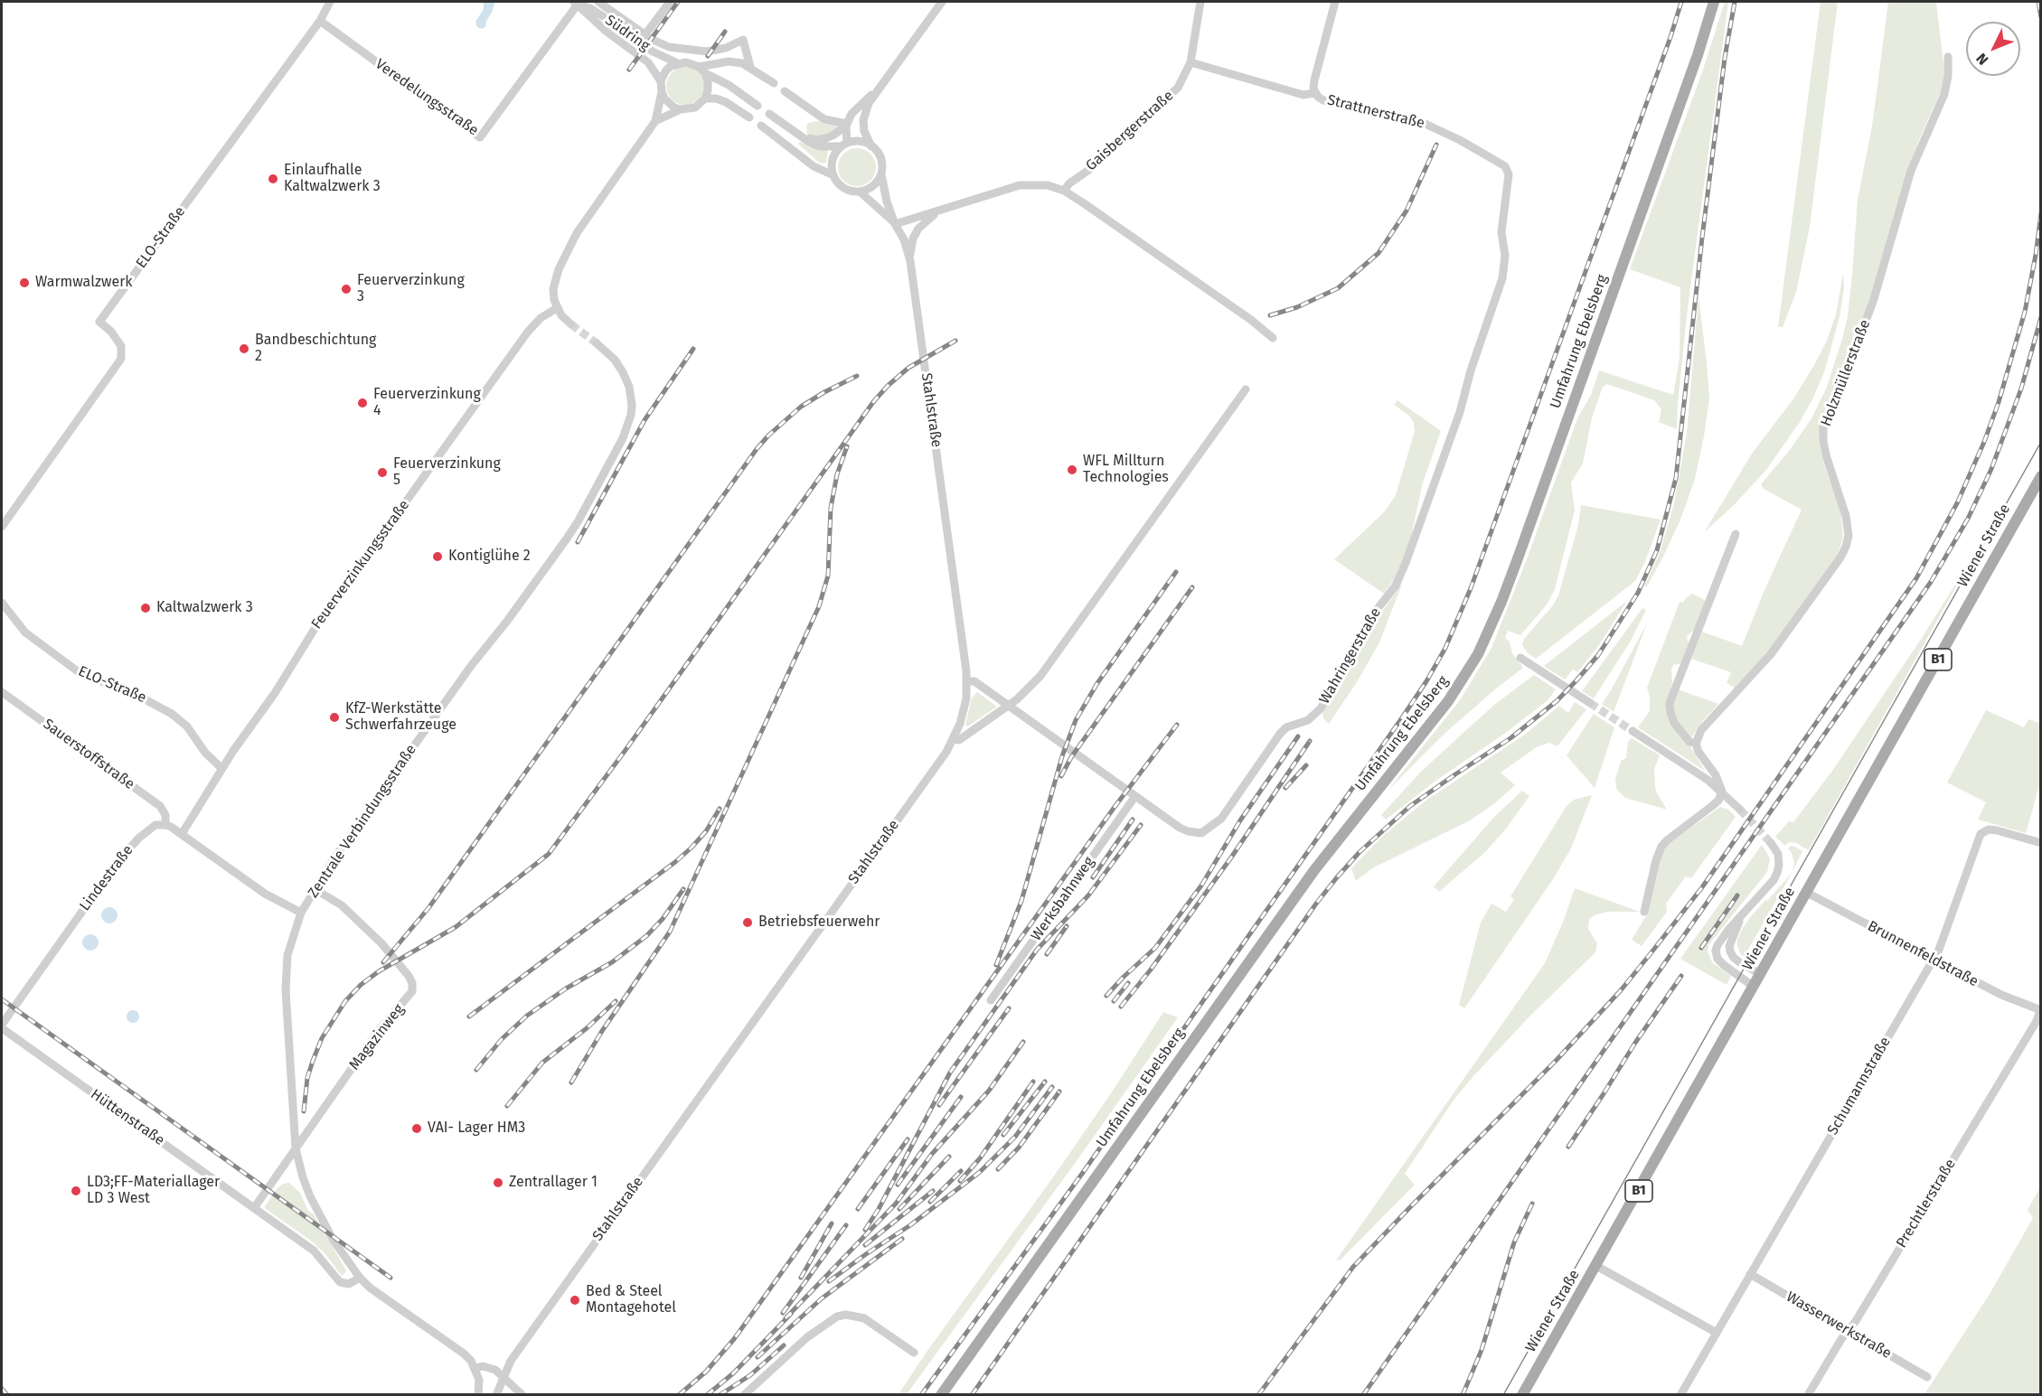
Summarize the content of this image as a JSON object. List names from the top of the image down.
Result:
{
  "streets": {
    "main road": ["Umfahrung Ebelsberg", "Wiener Straße", "B1"],
    "street": [
      "Südring",
      "Veredelungsstraße",
      "Strattnerstraße",
      "Gaisbergerstraße",
      "ELO-Straße",
      "Holzmüllerstraße",
      "Stahlstraße",
      "Feuerverzinkungsstraße",
      "Wahringerstraße",
      "Sauerstoffstraße",
      "Zentrale Verbindungsstraße",
      "Lindestraße",
      "Werksbahnweg",
      "Brunnenfeldstraße",
      "Magazinweg",
      "Schumannstraße",
      "Hüttenstraße",
      "Prechtlerstraße",
      "Wasserwerkstraße"
    ]
  },
  "crossings": [
    ["Südring", "Veredelungsstraße"],
    ["Veredelungsstraße", "ELO-Straße"],
    ["Strattnerstraße", "Gaisbergerstraße"],
    ["Strattnerstraße", "Wahringerstraße"],
    ["ELO-Straße", "Feuerverzinkungsstraße"],
    ["Stahlstraße", "Wahringerstraße"],
    ["Wiener Straße", "Brunnenfeldstraße"],
    ["Wahringerstraße", "Werksbahnweg"],
    ["Sauerstoffstraße", "Lindestraße"],
    ["Zentrale Verbindungsstraße", "Magazinweg"],
    ["Zentrale Verbindungsstraße", "Hüttenstraße"],
    ["Lindestraße", "Hüttenstraße"],
    ["Brunnenfeldstraße", "Schumannstraße"],
    ["Brunnenfeldstraße", "Prechtlerstraße"],
    ["Schumannstraße", "Wasserwerkstraße"],
    ["Prechtlerstraße", "Wasserwerkstraße"]
  ],
  "places": [
    "Einlaufhalle Kaltwalzwerk 3",
    "Warmwalzwerk",
    "Feuerverzinkung 3",
    "Bandbeschichtung 2",
    "Feuerverzinkung 4",
    "WFL Millturn Technologies",
    "Feuerverzinkung 5",
    "Kontiglühe 2",
    "Kaltwalzwerk 3",
    "KfZ-Werkstätte Schwerfahrzeuge",
    "Betriebsfeuerwehr",
    "VAI- Lager HM3",
    "Zentrallager 1",
    "LD3;FF-Materiallager LD 3 West",
    "Bed & Steel Montagehotel"
  ],
  "north": "bottom left"
}
